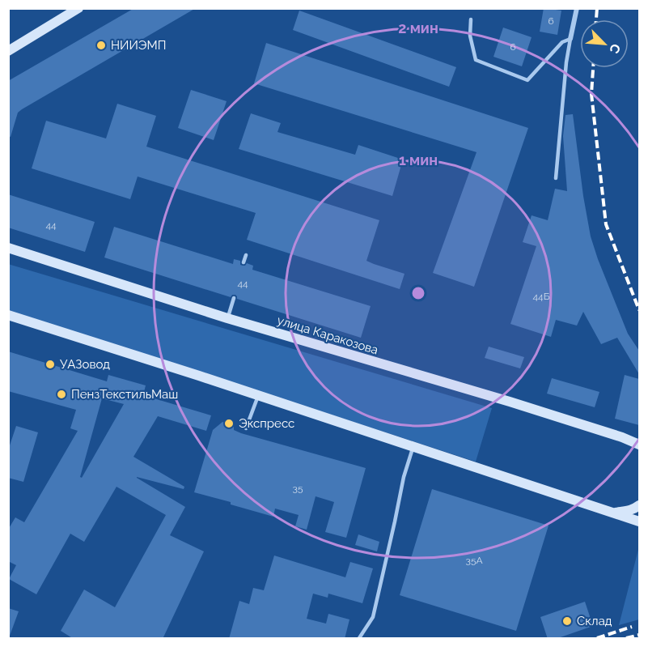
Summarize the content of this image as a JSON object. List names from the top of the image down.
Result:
{
  "streets": {
    "main road": ["улица Каракозова"]
  },
  "places": [
    "НИИЭМП",
    "УАЗовод",
    "ПензТекстильМаш",
    "Экспресс",
    "Склад"
  ],
  "house_numbers": [
    "6",
    "6",
    "44",
    "44",
    "44Б",
    "35",
    "35А"
  ],
  "north": "bottom right",
  "rings": ["2 мин", "1 мин"]
}
